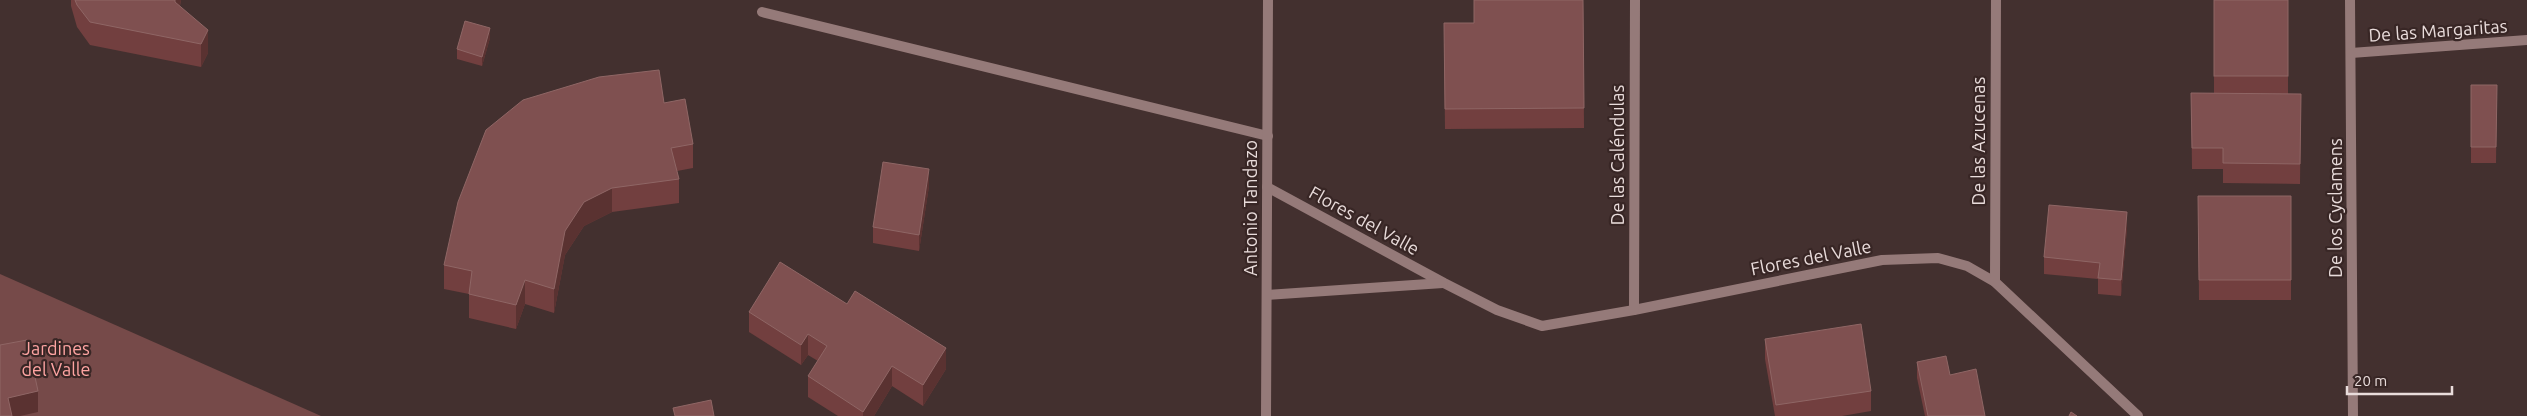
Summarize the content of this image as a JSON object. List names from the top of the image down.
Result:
{
  "streets": {
    "street": [
      "De las Margaritas",
      "De las Azucenas",
      "De las Caléndulas",
      "Antonio Tandazo",
      "De los Cyclamens",
      "Flores del Valle"
    ]
  },
  "crossings": [
    ["De las Margaritas", "De los Cyclamens"],
    ["De las Azucenas", "Flores del Valle"],
    ["De las Caléndulas", "Flores del Valle"],
    ["Antonio Tandazo", "Flores del Valle"]
  ],
  "parks": ["Jardines del Valle"],
  "scale_bar": "20 m"
}
